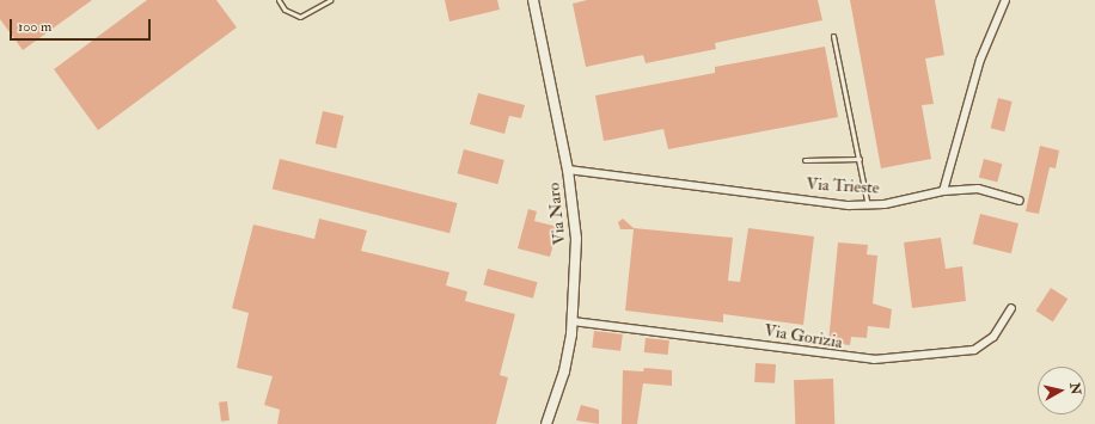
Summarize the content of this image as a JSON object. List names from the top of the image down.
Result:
{
  "streets": {
    "street": ["Via Trieste", "Via Naro", "Via Gorizia"]
  },
  "crossings": [
    ["Via Trieste", "Via Naro"],
    ["Via Naro", "Via Gorizia"]
  ],
  "scale_bar": "100 m",
  "north": "right"
}
